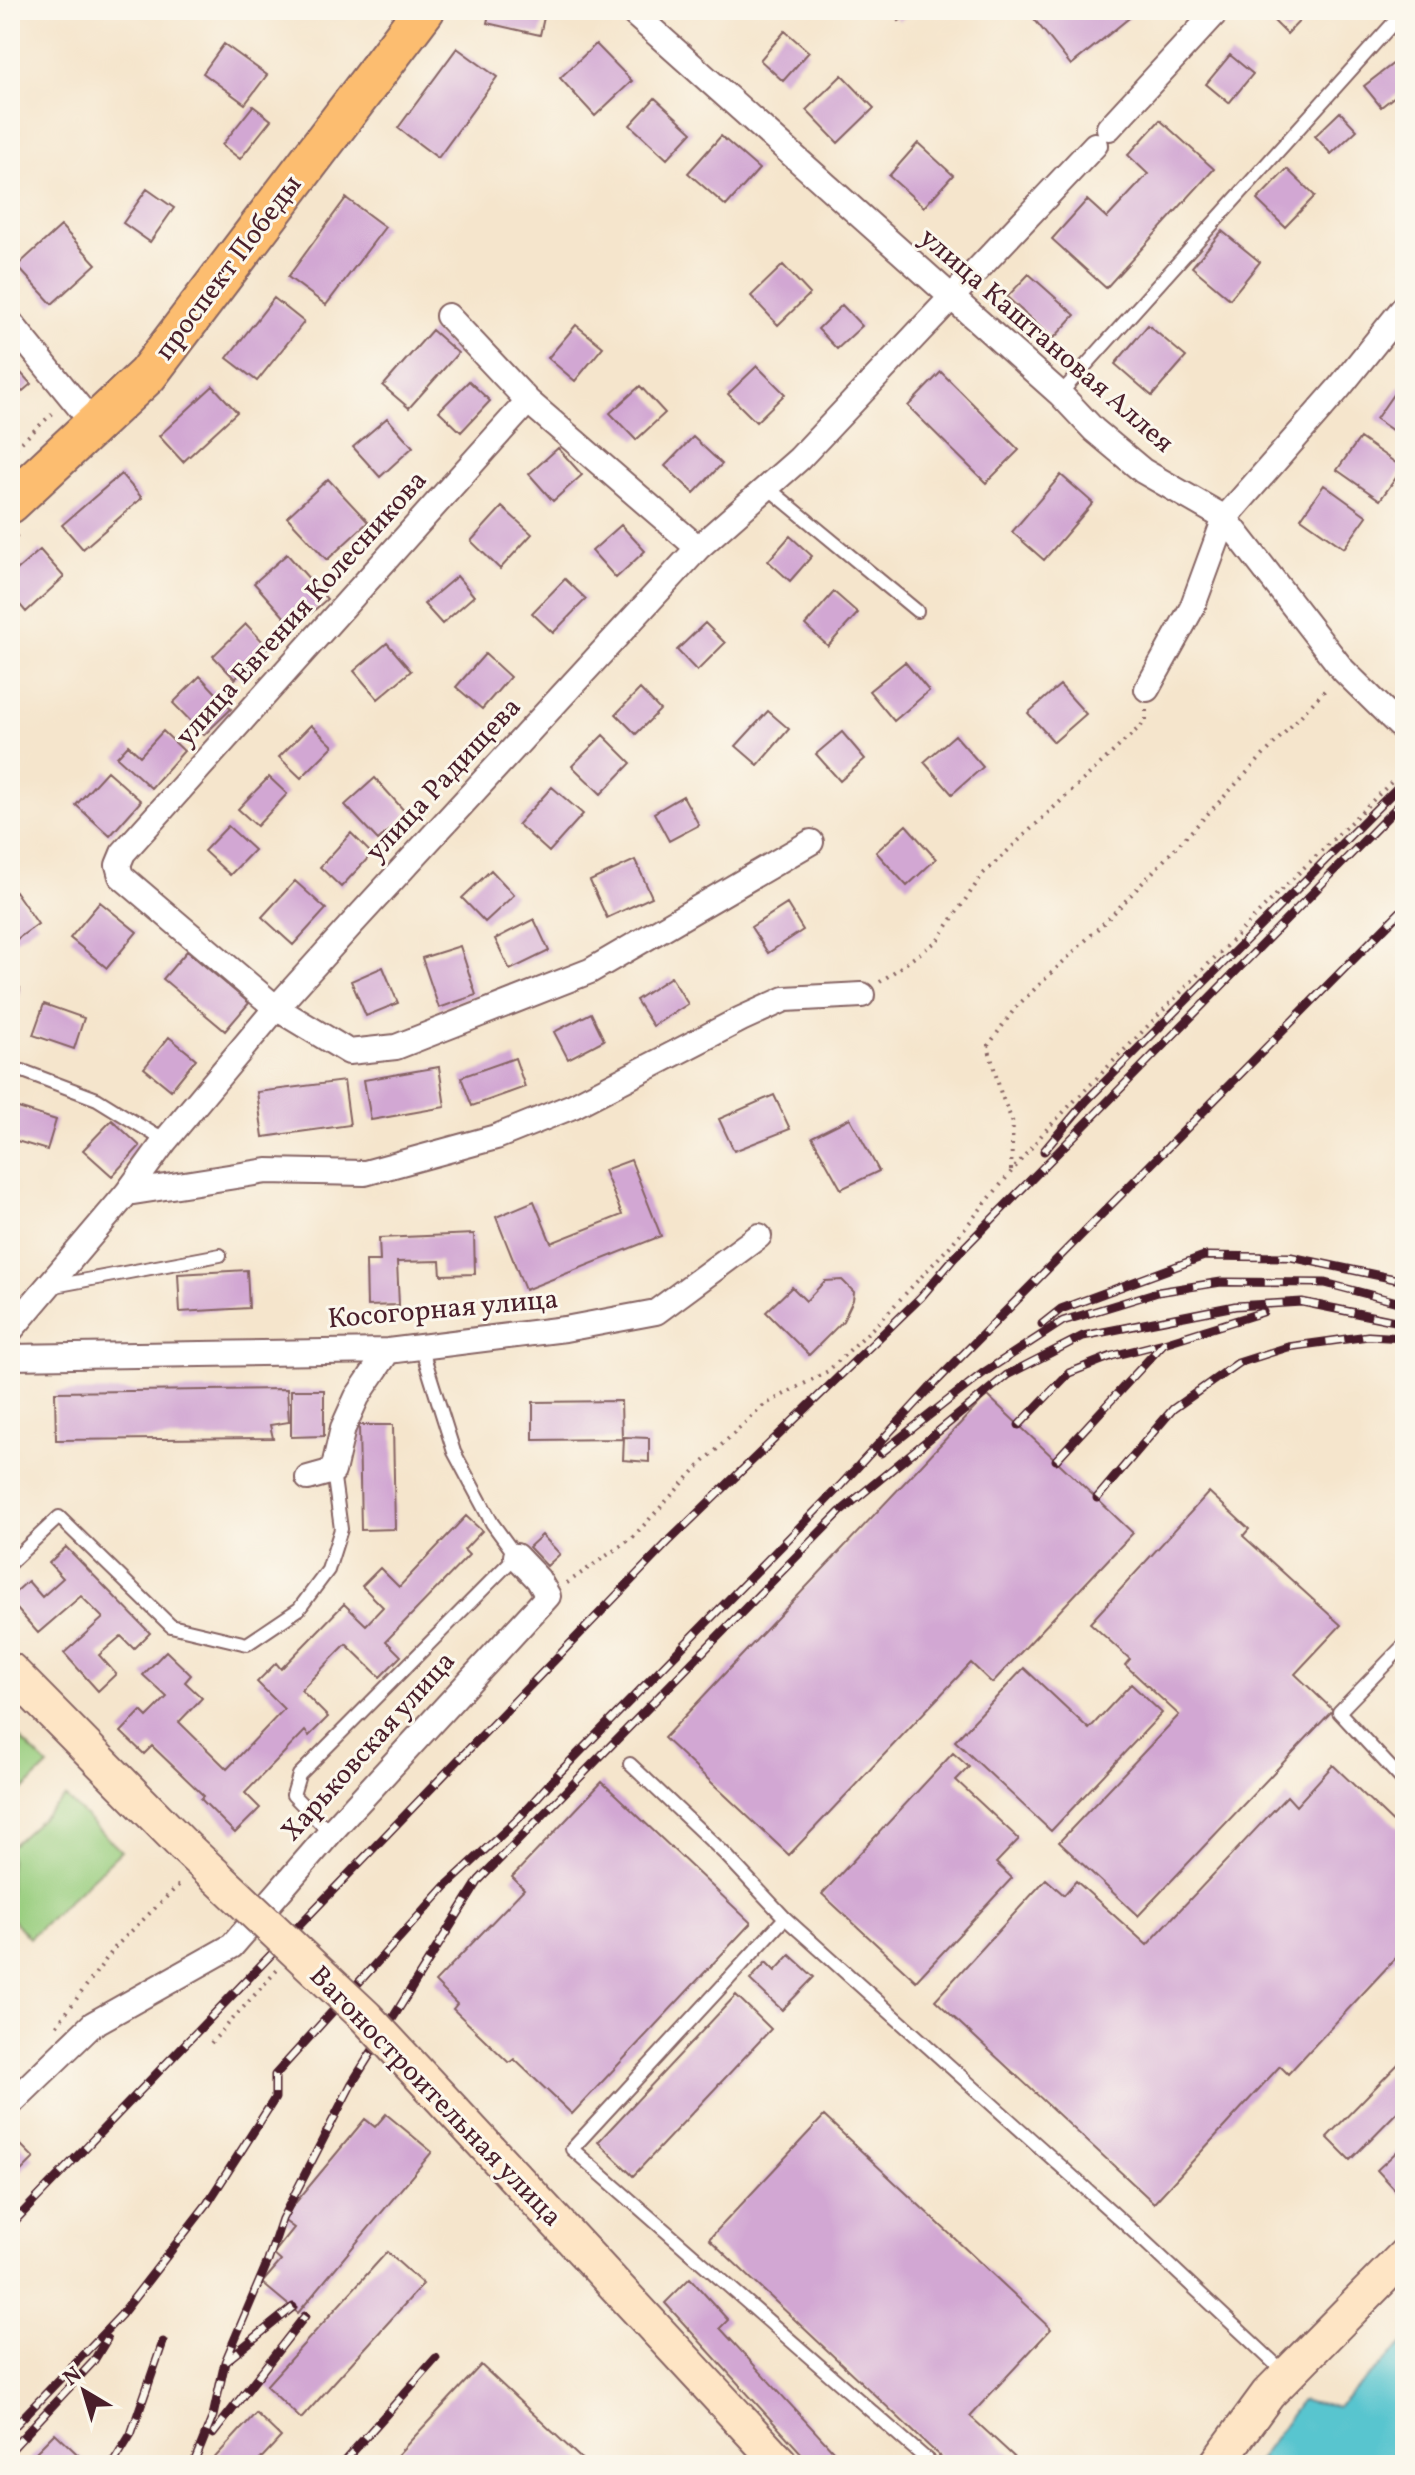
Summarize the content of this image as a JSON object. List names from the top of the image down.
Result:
{
  "streets": {
    "main road": ["проспект Победы", "Вагоностроительная улица"],
    "street": [
      "улица Каштановая Аллея",
      "улица Евгения Колесникова",
      "улица Радищева",
      "Косогорная улица",
      "Харьковская улица"
    ]
  },
  "crossings": [
    ["улица Каштановая Аллея", "улица Радищева"],
    ["улица Евгения Колесникова", "улица Радищева"]
  ],
  "north": "top left"
}
